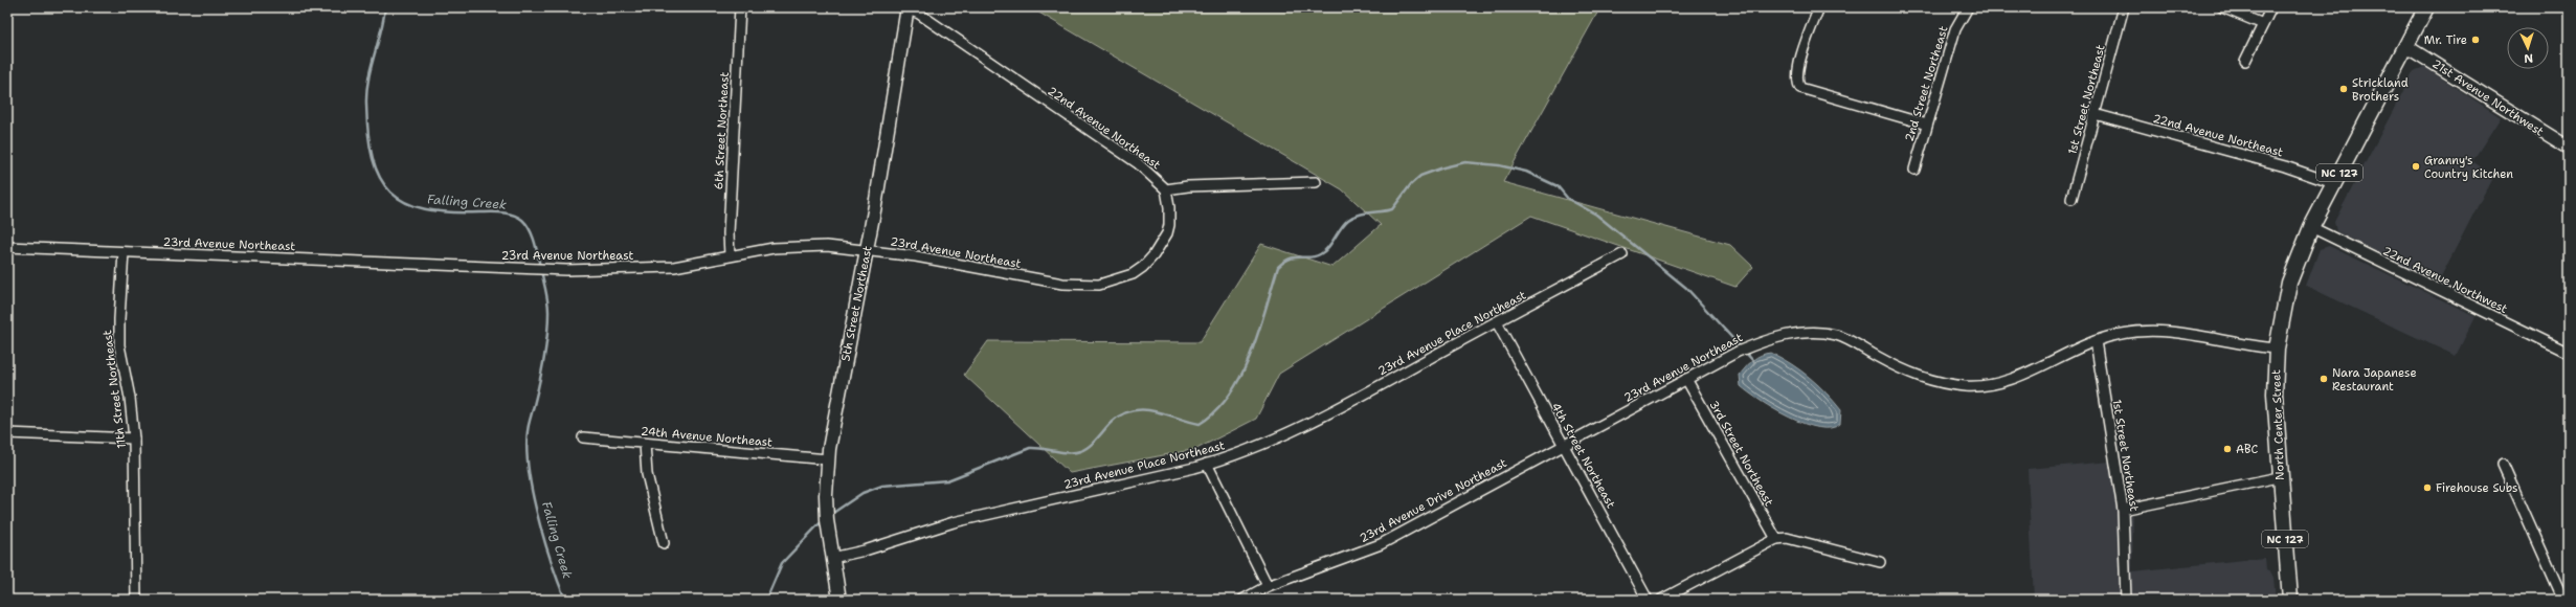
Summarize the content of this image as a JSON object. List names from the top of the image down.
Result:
{
  "streets": {
    "main road": ["NC 127", "North Center Street"],
    "street": [
      "2nd Street Northeast",
      "21st Avenue Northwest",
      "1st Street Northeast",
      "22nd Avenue Northeast",
      "6th Street Northeast",
      "23rd Avenue Northeast",
      "22nd Avenue Northwest",
      "5th Street Northeast",
      "23rd Avenue Place Northeast",
      "11th Street Northeast",
      "24th Avenue Northeast",
      "3rd Street Northeast",
      "4th Street Northeast",
      "23rd Avenue Drive Northeast"
    ]
  },
  "crossings": [
    ["21st Avenue Northwest", "North Center Street"],
    ["1st Street Northeast", "22nd Avenue Northeast"],
    ["1st Street Northeast", "23rd Avenue Northeast"],
    ["22nd Avenue Northeast", "23rd Avenue Northeast"],
    ["22nd Avenue Northeast", "5th Street Northeast"],
    ["22nd Avenue Northeast", "North Center Street"],
    ["6th Street Northeast", "23rd Avenue Northeast"],
    ["23rd Avenue Northeast", "5th Street Northeast"],
    ["23rd Avenue Northeast", "11th Street Northeast"],
    ["23rd Avenue Northeast", "North Center Street"],
    ["23rd Avenue Northeast", "3rd Street Northeast"],
    ["23rd Avenue Northeast", "4th Street Northeast"],
    ["23rd Avenue Northeast", "23rd Avenue Drive Northeast"],
    ["22nd Avenue Northwest", "North Center Street"],
    ["5th Street Northeast", "23rd Avenue Place Northeast"],
    ["5th Street Northeast", "24th Avenue Northeast"],
    ["23rd Avenue Place Northeast", "4th Street Northeast"],
    ["4th Street Northeast", "23rd Avenue Drive Northeast"]
  ],
  "water": ["Falling Creek"],
  "places": [
    "Mr. Tire",
    "Strickland Brothers",
    "Granny's Country Kitchen",
    "Nara Japanese Restaurant",
    "ABC",
    "Firehouse Subs"
  ],
  "north": "bottom"
}
